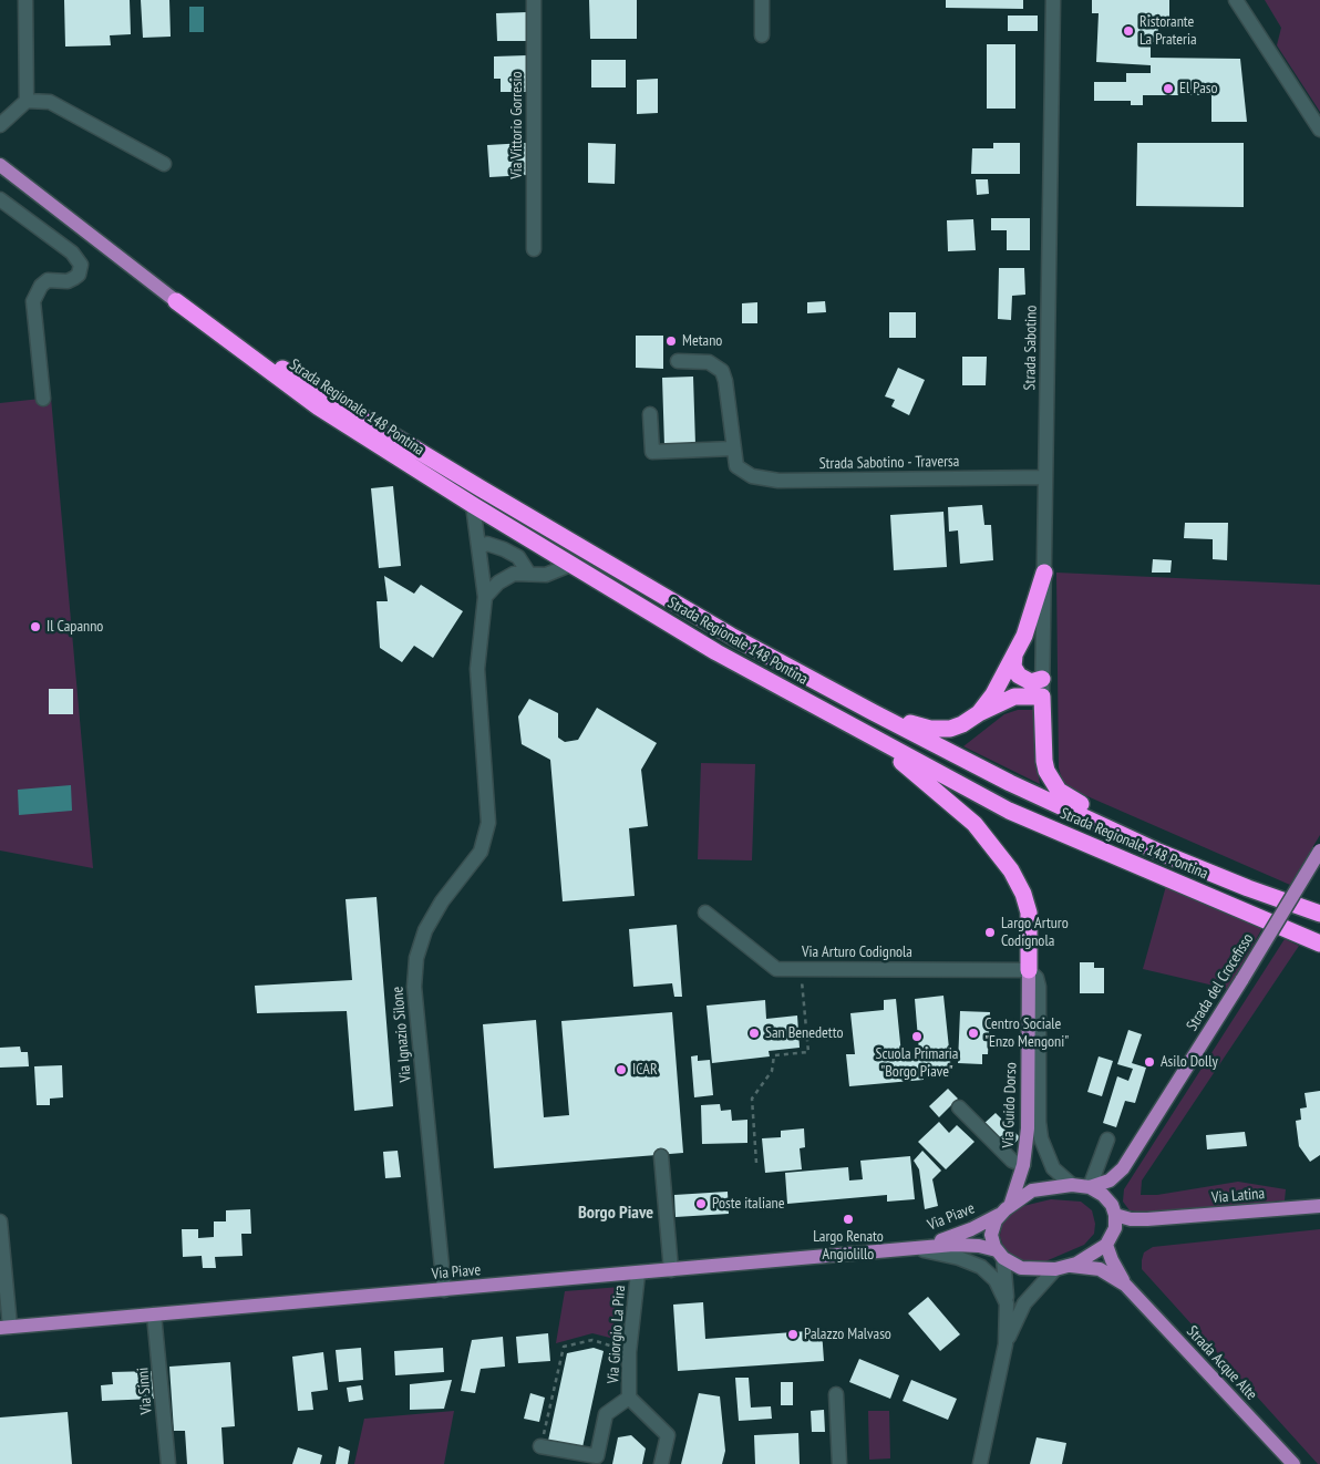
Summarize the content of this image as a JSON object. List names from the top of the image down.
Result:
{
  "streets": {
    "highway": ["Strada Regionale 148 Pontina"],
    "main road": [
      "Strada del Crocefisso",
      "Via Guido Dorso",
      "Via Latina",
      "Via Piave",
      "Strada Acque Alte"
    ],
    "street": [
      "Via Vittorio Gorresio",
      "Strada Sabotino",
      "Strada Sabotino - Traversa",
      "Via Arturo Codignola",
      "Via Ignazio Silone",
      "Via Giorgio La Pira",
      "Via Sinni"
    ]
  },
  "crossings": [
    ["Strada Sabotino", "Strada Sabotino - Traversa"],
    ["Strada Regionale 148 Pontina", "Via Ignazio Silone"],
    ["Via Arturo Codignola", "Via Guido Dorso"],
    ["Strada del Crocefisso", "Via Guido Dorso"],
    ["Strada del Crocefisso", "Via Latina"],
    ["Strada del Crocefisso", "Via Piave"],
    ["Strada del Crocefisso", "Strada Acque Alte"],
    ["Via Ignazio Silone", "Via Piave"],
    ["Via Guido Dorso", "Via Latina"],
    ["Via Guido Dorso", "Via Piave"],
    ["Via Guido Dorso", "Strada Acque Alte"],
    ["Via Latina", "Via Piave"],
    ["Via Latina", "Strada Acque Alte"],
    ["Via Piave", "Via Giorgio La Pira"],
    ["Via Piave", "Strada Acque Alte"],
    ["Via Piave", "Via Sinni"]
  ],
  "districts": ["Borgo Piave"],
  "places": [
    "Ristorante La Prateria",
    "El Paso",
    "Metano",
    "Il Capanno",
    "Largo Arturo Codignola",
    "San Benedetto",
    "Centro Sociale \"Enzo Mengoni\"",
    "Scuola Primaria \"Borgo Piave\"",
    "Asilo Dolly",
    "ICAR",
    "Poste italiane",
    "Largo Renato Angiolillo",
    "Palazzo Malvaso"
  ]
}
